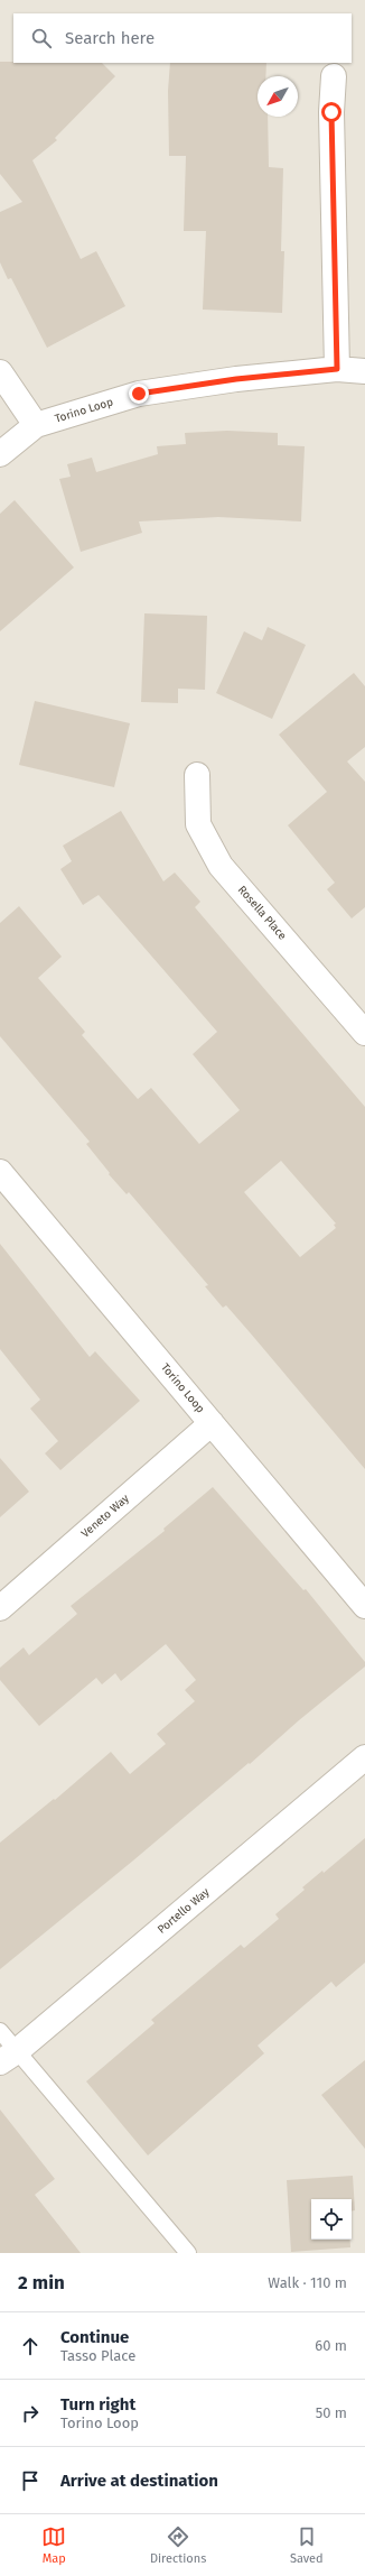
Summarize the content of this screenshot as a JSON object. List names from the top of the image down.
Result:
{
  "streets": {
    "street": [
      "Torino Loop",
      "Rosella Place",
      "Veneto Way",
      "Portello Way"
    ]
  },
  "crossings": [
    ["Torino Loop", "Veneto Way"]
  ],
  "north": "bottom left",
  "page": {
    "search": "Search here",
    "heading": ["2 min", "Walk · 110 m"],
    "list": [
      ["Continue", "Tasso Place", "60 m"],
      ["Turn right", "Torino Loop", "50 m"],
      "Arrive at destination"
    ],
    "nav": ["Map", "Directions", "Saved"]
  }
}
